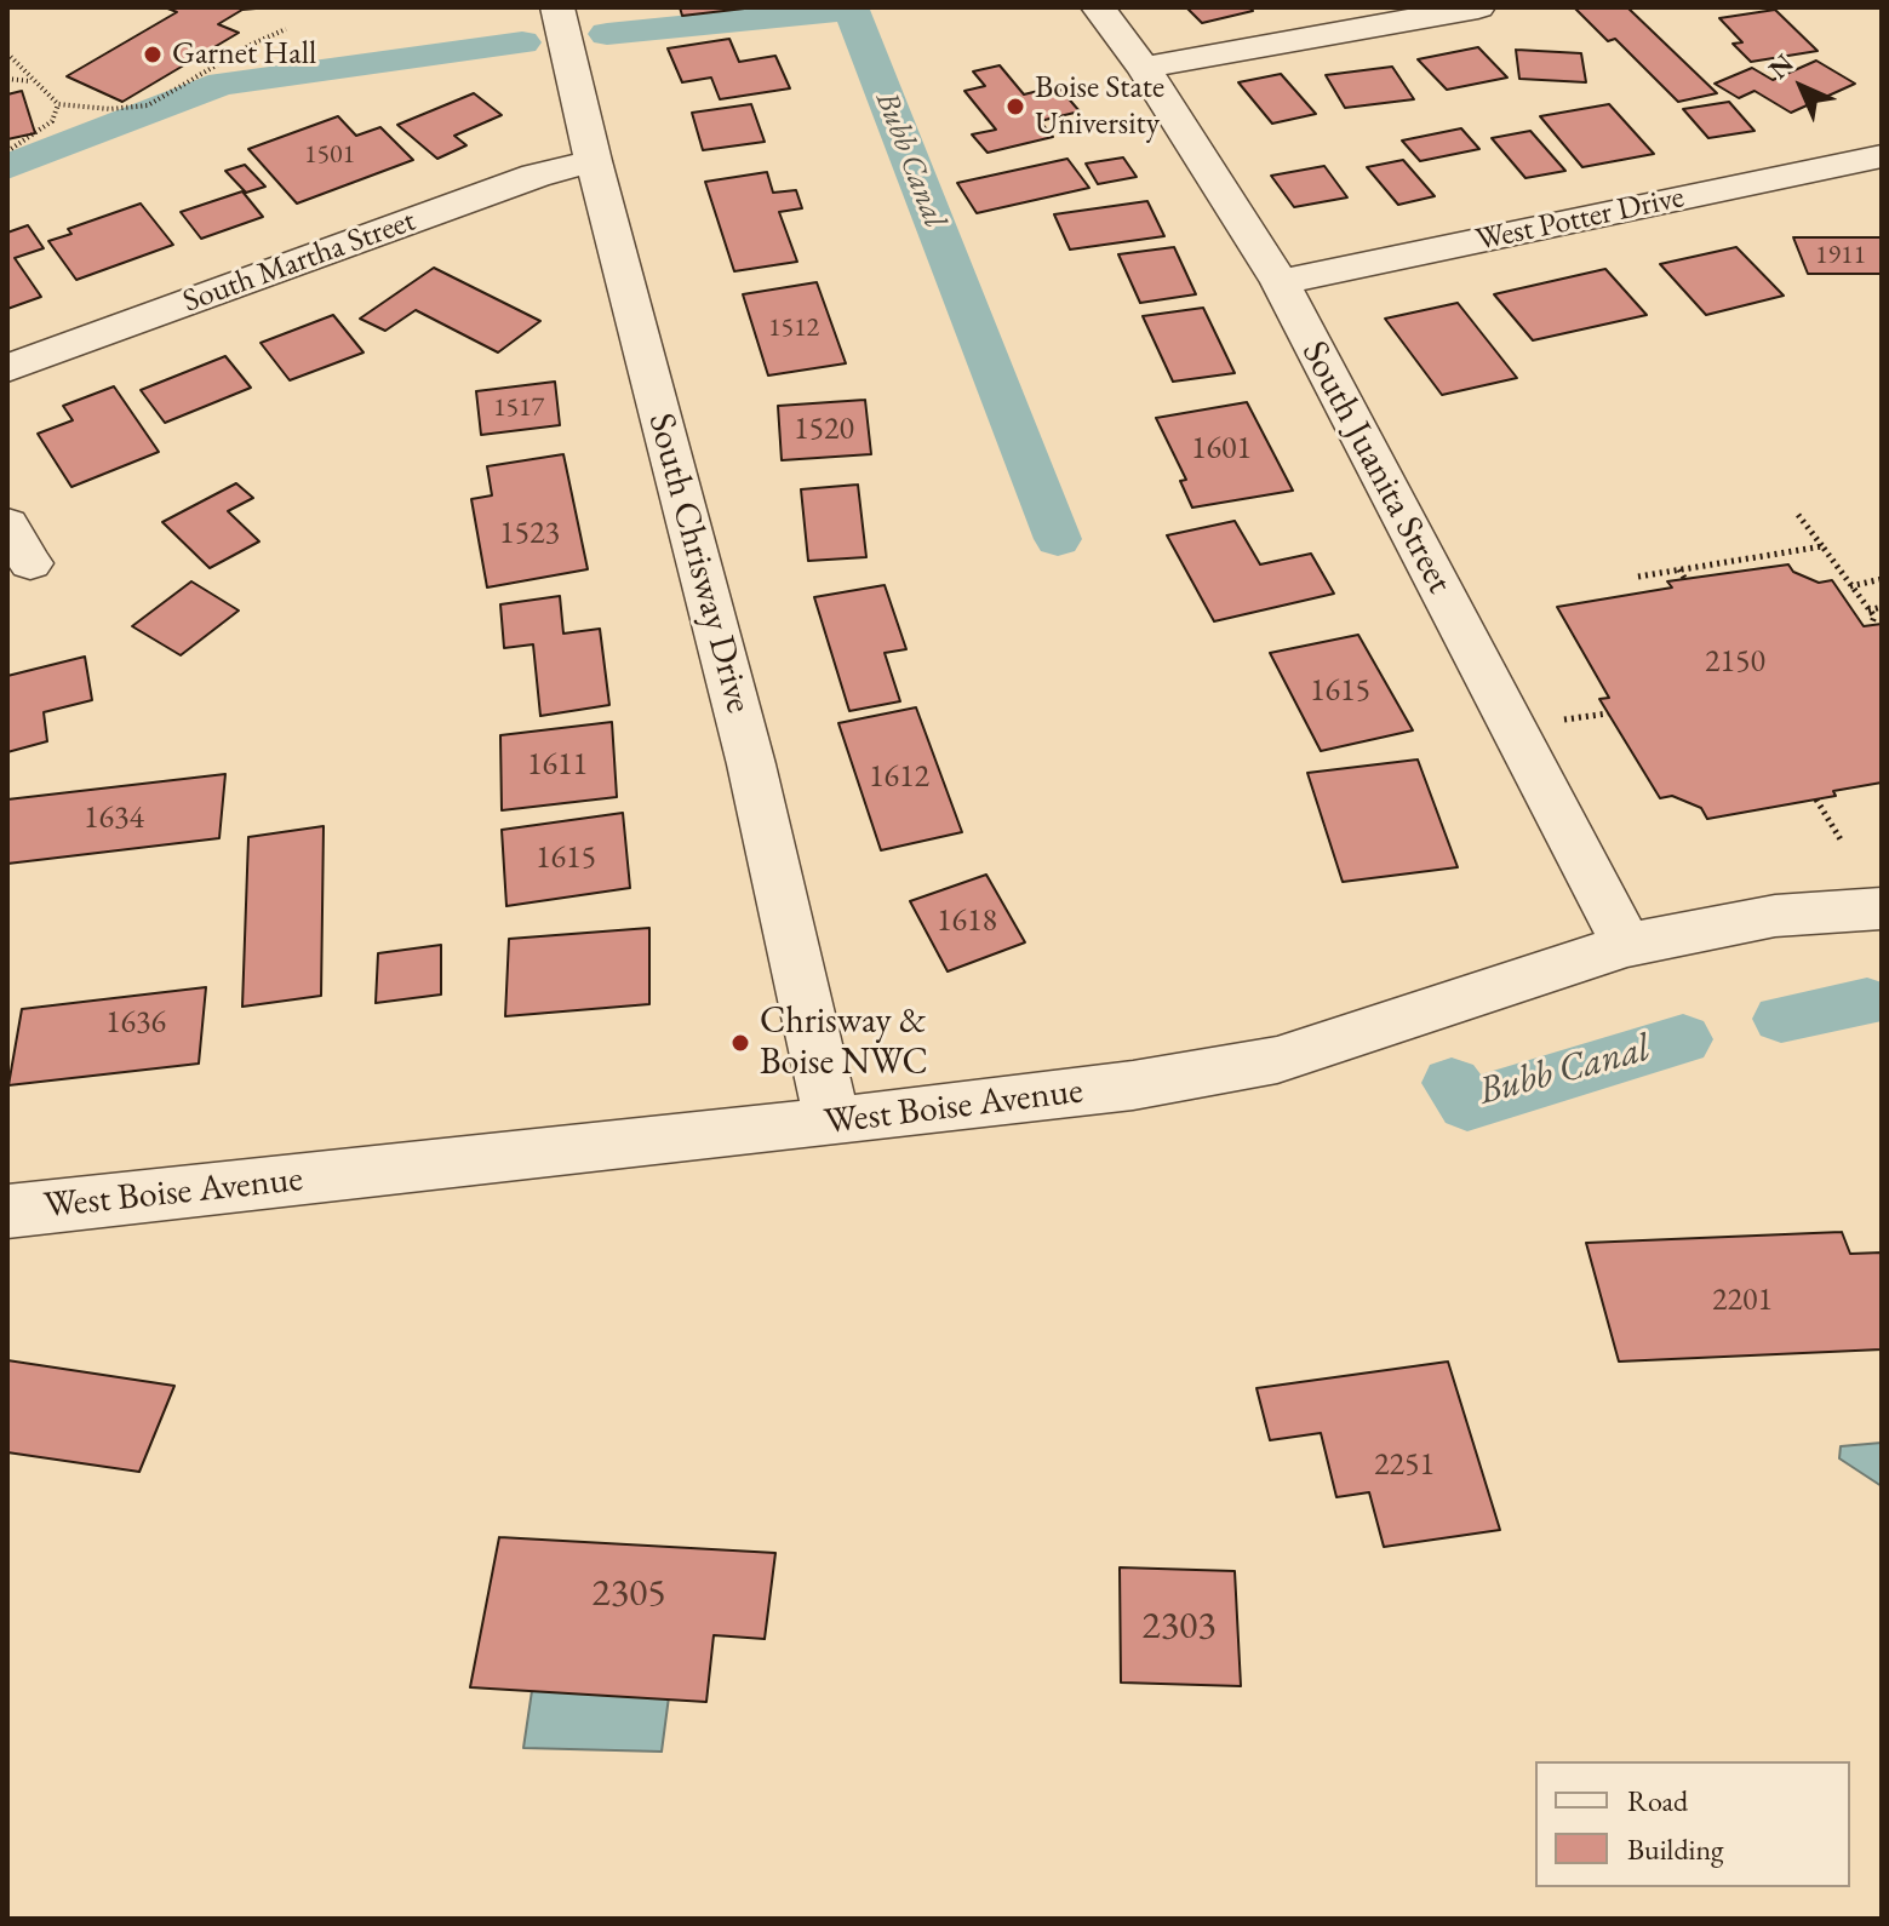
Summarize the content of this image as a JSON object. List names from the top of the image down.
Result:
{
  "streets": {
    "street": [
      "West Potter Drive",
      "South Martha Street",
      "South Juanita Street",
      "South Chrisway Drive",
      "West Boise Avenue"
    ]
  },
  "crossings": [
    ["West Potter Drive", "South Juanita Street"],
    ["South Martha Street", "South Chrisway Drive"],
    ["South Juanita Street", "West Boise Avenue"],
    ["South Chrisway Drive", "West Boise Avenue"]
  ],
  "water": ["Bubb Canal"],
  "places": ["Garnet Hall", "Boise State University", "Chrisway & Boise NWC"],
  "house_numbers": [
    "1501",
    "1911",
    "1512",
    "1517",
    "1520",
    "1601",
    "1523",
    "2150",
    "1615",
    "1611",
    "1612",
    "1634",
    "1615",
    "1618",
    "1636",
    "2201",
    "2251",
    "2305",
    "2303"
  ],
  "legend": ["Road", "Building"],
  "north": "top left"
}
